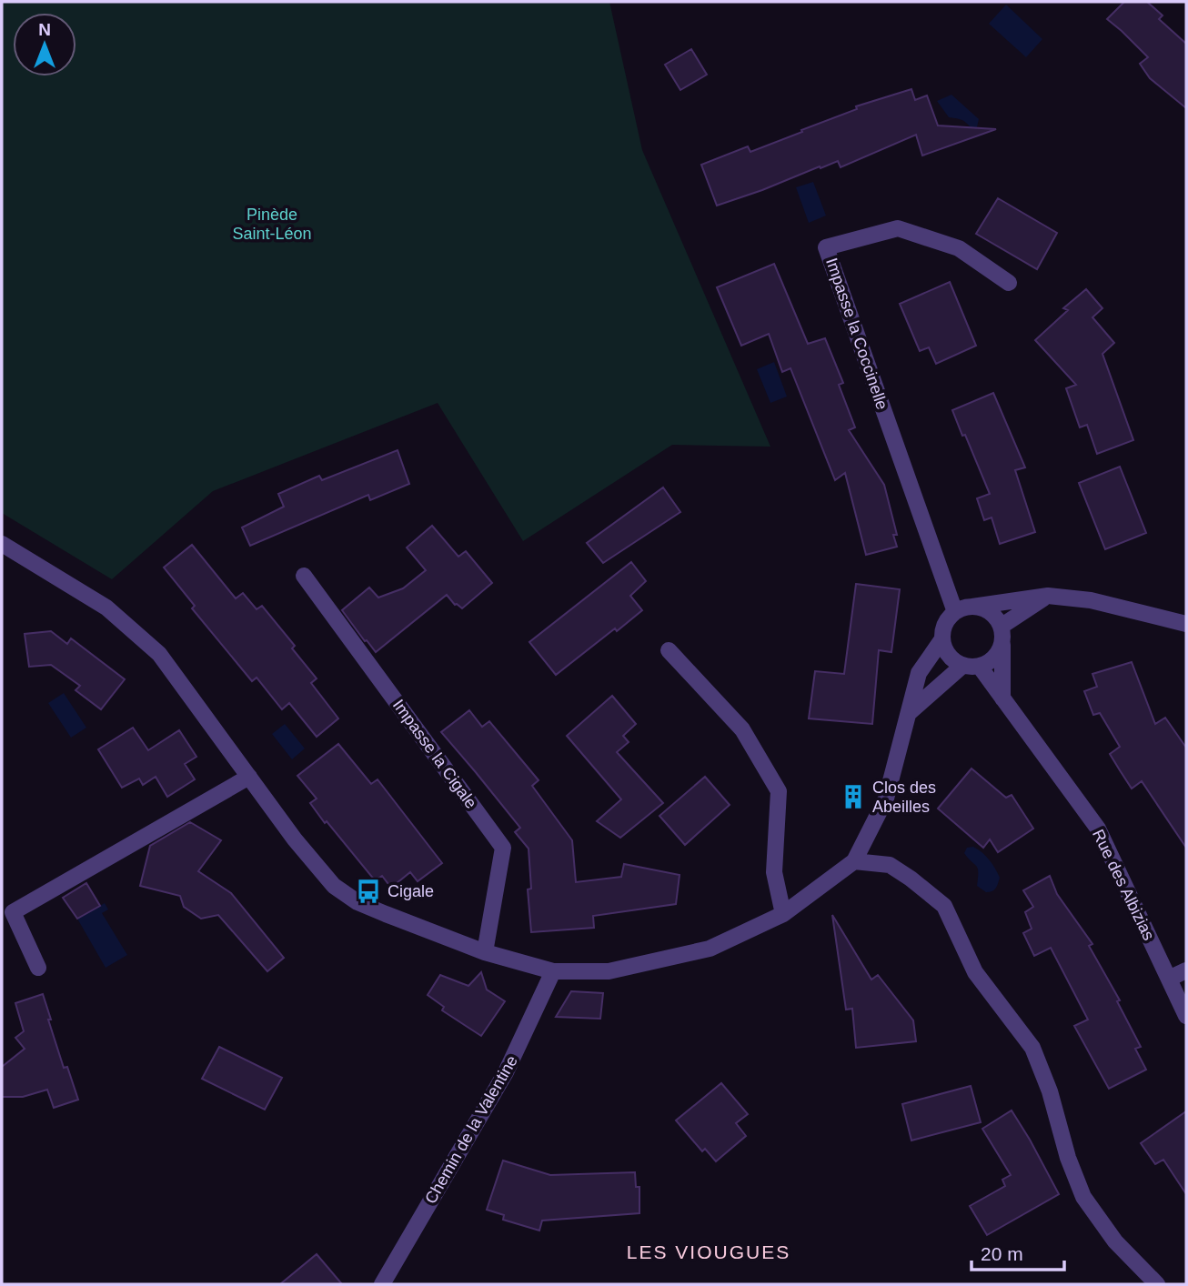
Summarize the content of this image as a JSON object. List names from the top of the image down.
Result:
{
  "streets": {
    "street": [
      "Impasse la Coccinelle",
      "Impasse la Cigale",
      "Rue des Albizias",
      "Chemin de la Valentine"
    ]
  },
  "crossings": [
    ["Impasse la Coccinelle", "Rue des Albizias"]
  ],
  "districts": ["LES VIOUGUES"],
  "parks": ["Pinède Saint-Léon"],
  "places": {
    "building": ["Clos des Abeilles"],
    "bus stop": ["Cigale"]
  },
  "scale_bar": "20 m",
  "north": "top"
}
